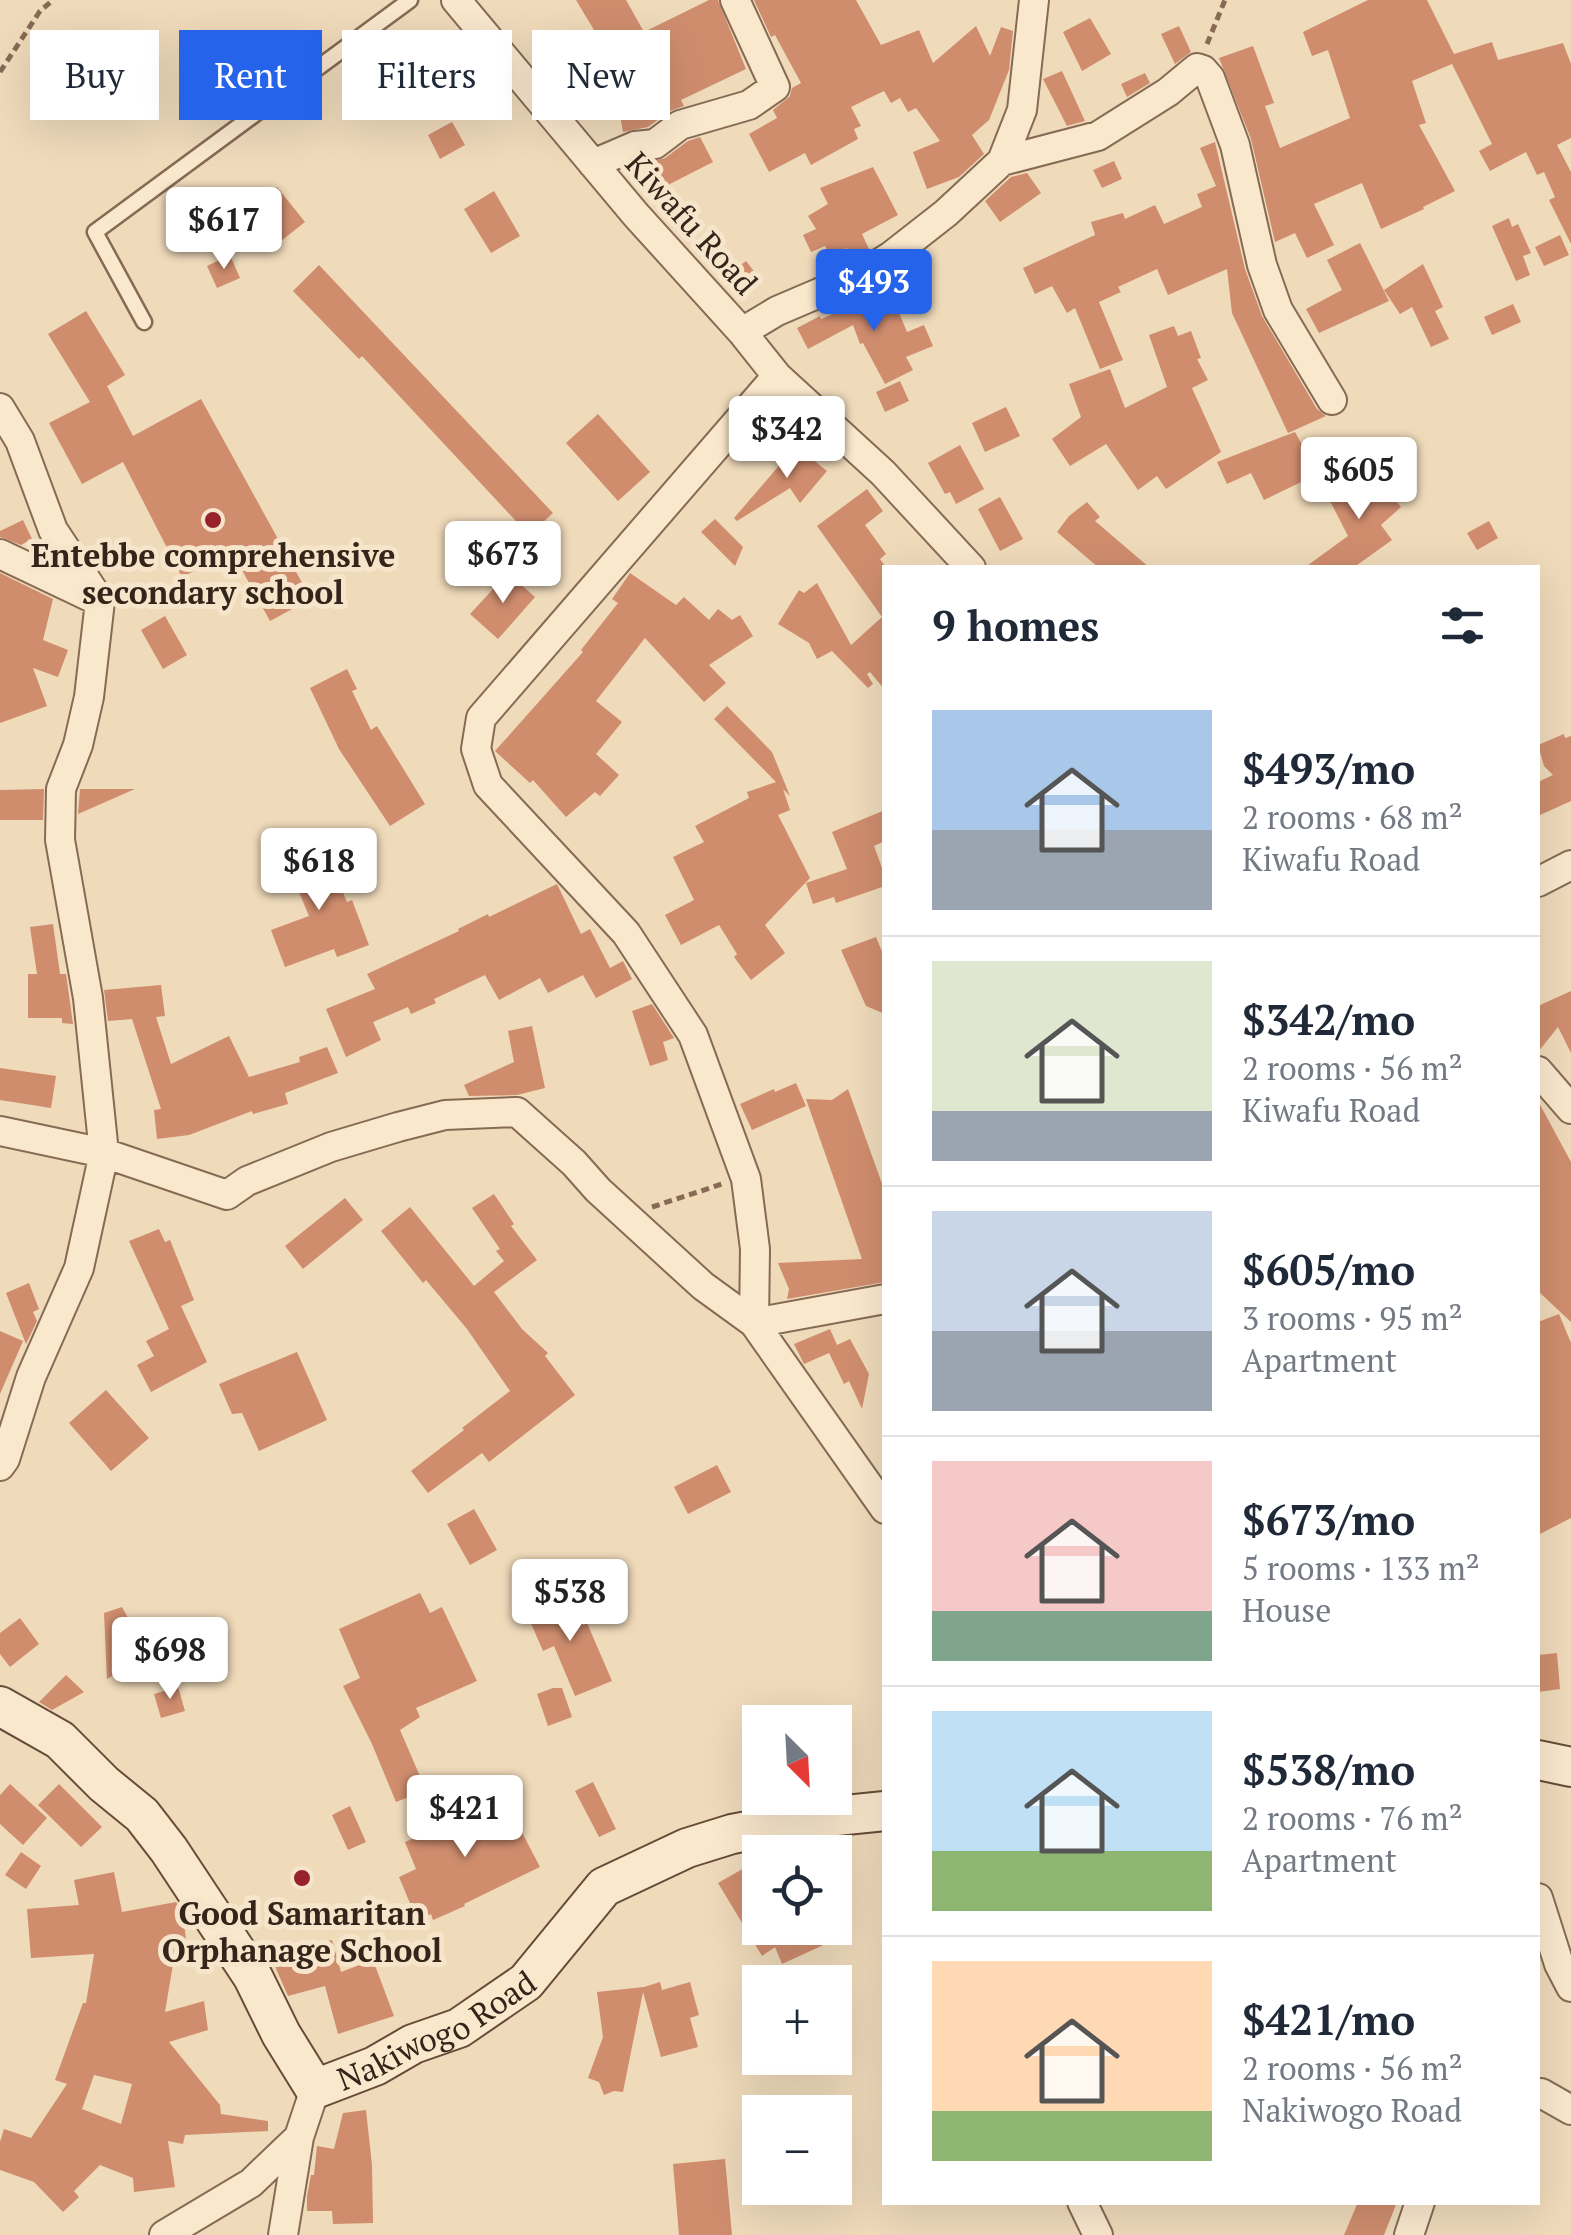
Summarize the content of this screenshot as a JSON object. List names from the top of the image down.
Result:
{
  "streets": {
    "street": ["Kiwafu Road", "Nakiwogo Road"]
  },
  "places": ["Entebbe comprehensive secondary school", "Good Samaritan Orphanage School"],
  "north": "bottom right",
  "page": {
    "chip": [
      "Buy",
      "Rent",
      "Filters",
      "New"
    ],
    "price": [
      "$617",
      "$493",
      "$342",
      "$605",
      "$673",
      "$618",
      "$538",
      "$698",
      "$421"
    ],
    "heading": "9 homes",
    "list": [
      {
        "name": "$493/mo",
        "note": "2 rooms · 68 m² · Kiwafu Road"
      },
      {
        "name": "$342/mo",
        "note": "2 rooms · 56 m² · Kiwafu Road"
      },
      {
        "name": "$605/mo",
        "note": "3 rooms · 95 m² · Apartment"
      },
      {
        "name": "$673/mo",
        "note": "5 rooms · 133 m² · House"
      },
      {
        "name": "$538/mo",
        "note": "2 rooms · 76 m² · Apartment"
      },
      {
        "name": "$421/mo",
        "note": "2 rooms · 56 m² · Nakiwogo Road"
      }
    ],
    "map_buttons": ["+", "−"]
  }
}
